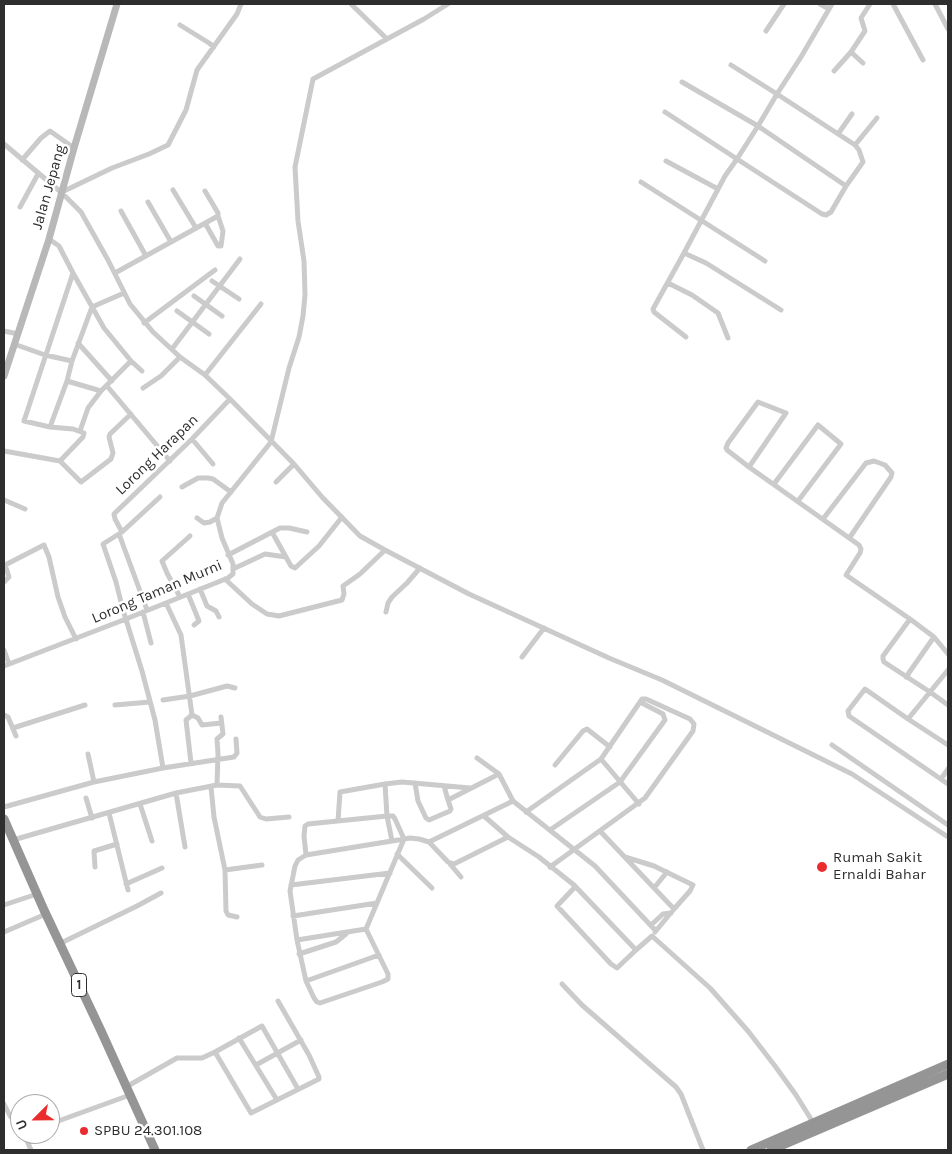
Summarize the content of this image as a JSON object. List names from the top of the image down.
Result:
{
  "streets": {
    "highway": ["1"],
    "street": ["Jalan Jepang", "Lorong Harapan", "Lorong Taman Murni"]
  },
  "places": ["Rumah Sakit Ernaldi Bahar", "SPBU 24.301.108"],
  "north": "bottom left"
}
